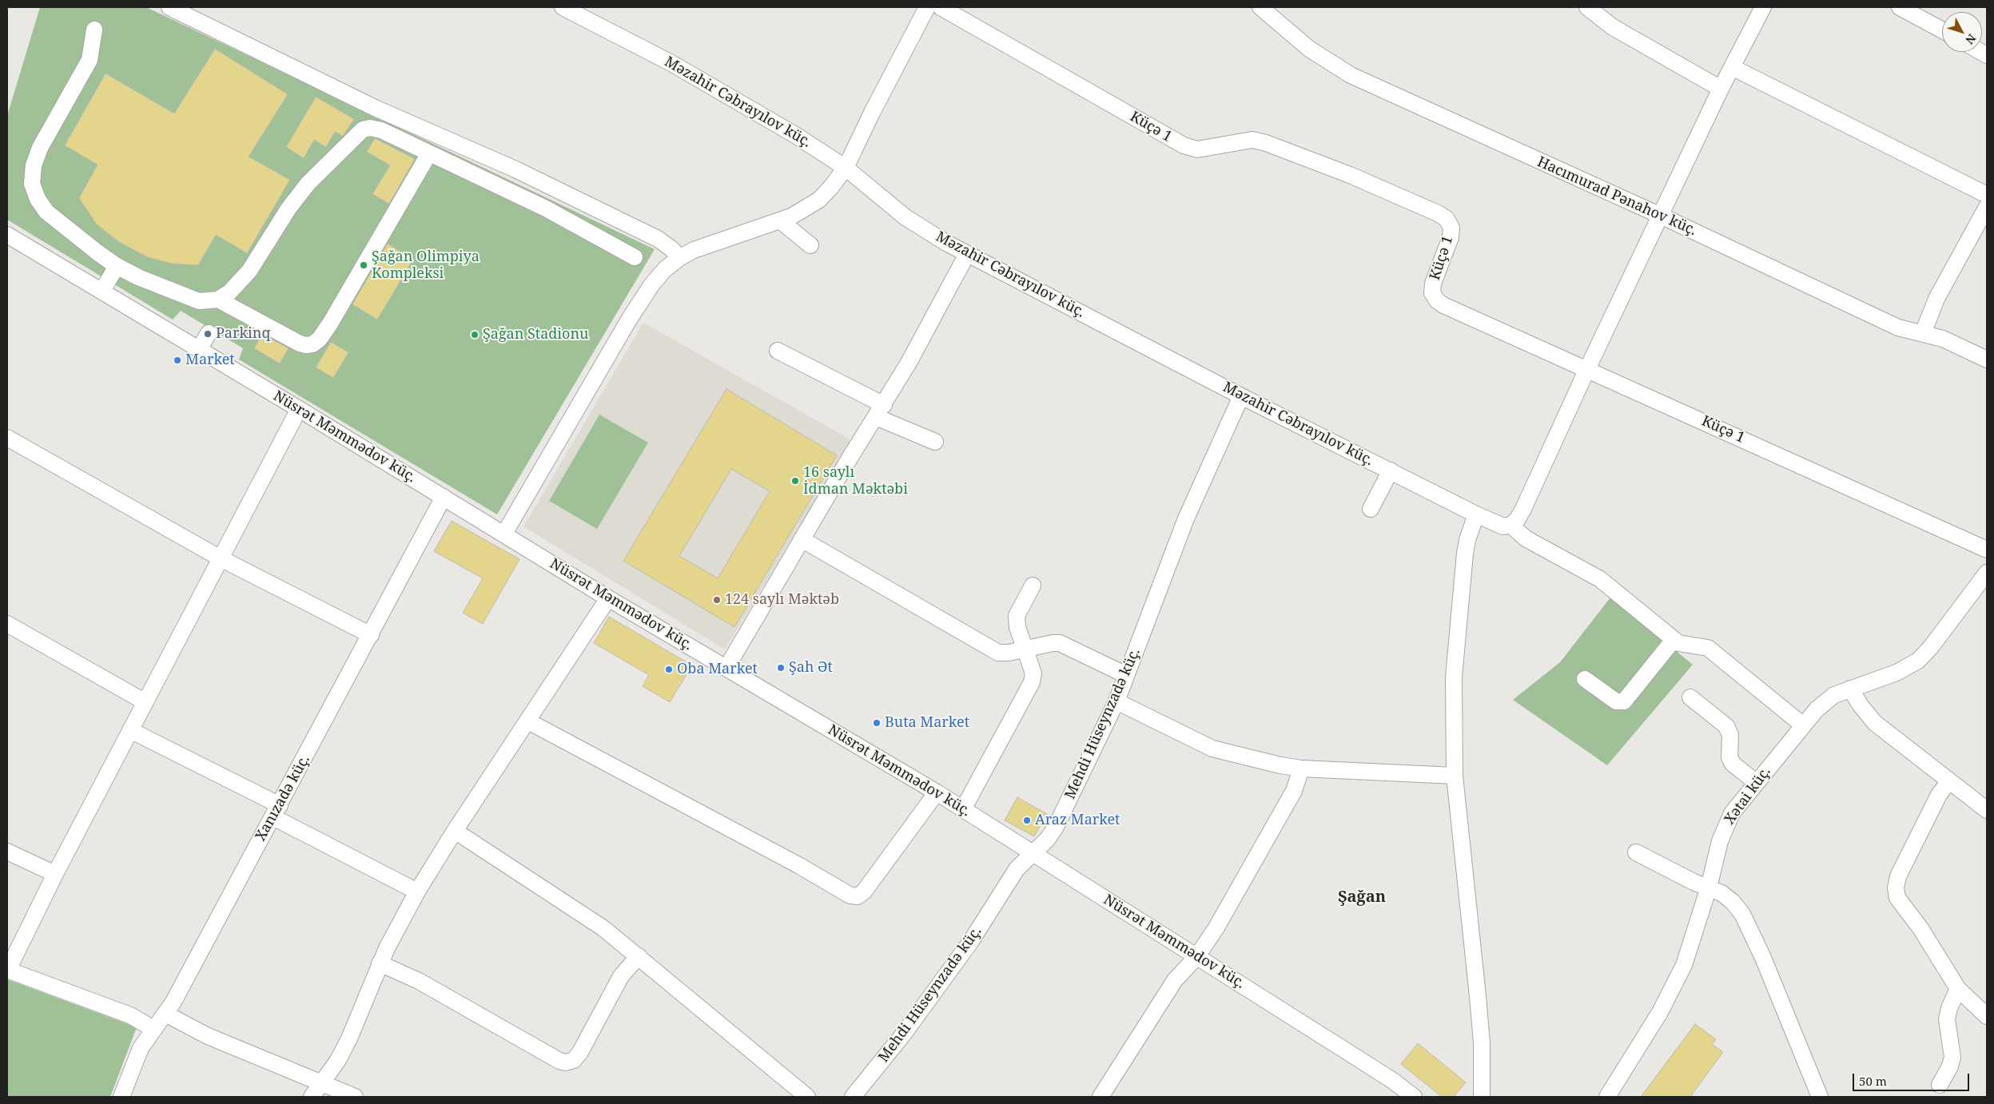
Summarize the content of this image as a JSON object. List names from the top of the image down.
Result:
{
  "streets": {
    "street": [
      "Məzahir Cəbrayılov küç.",
      "Küçə 1",
      "Hacımurad Pənahov küç.",
      "Nüsrət Məmmədov küç.",
      "Mehdi Hüseynzadə küç.",
      "Xətai küç.",
      "Xanızadə küç."
    ]
  },
  "crossings": [
    ["Məzahir Cəbrayılov küç.", "Mehdi Hüseynzadə küç."],
    ["Nüsrət Məmmədov küç.", "Mehdi Hüseynzadə küç."],
    ["Nüsrət Məmmədov küç.", "Xanızadə küç."]
  ],
  "districts": ["Şağan"],
  "places": [
    "Şağan Olimpiya Kompleksi",
    "Parkinq",
    "Şağan Stadionu",
    "Market",
    "16 saylı İdman Məktəbi",
    "124 saylı Məktəb",
    "Şah Ət",
    "Oba Market",
    "Buta Market",
    "Araz Market"
  ],
  "scale_bar": "50 m",
  "north": "bottom right"
}
